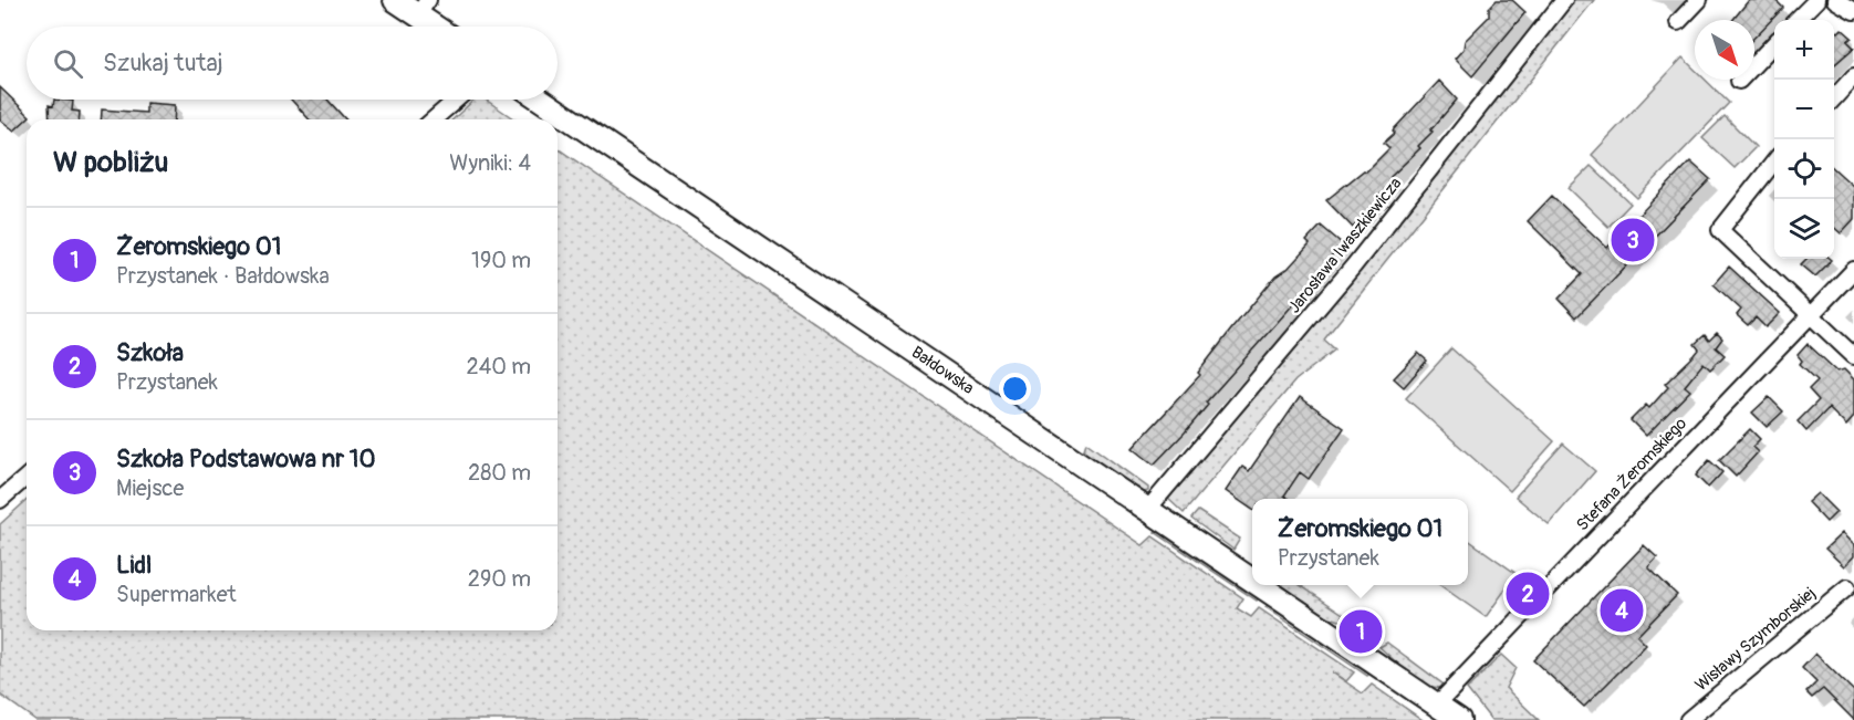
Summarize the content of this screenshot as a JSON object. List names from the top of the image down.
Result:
{
  "streets": {
    "street": [
      "Jarosława Iwaszkiewicza",
      "Bałdowska",
      "Stefana Żeromskiego",
      "Wisławy Szymborskiej"
    ]
  },
  "crossings": [
    ["Jarosława Iwaszkiewicza", "Bałdowska"],
    ["Bałdowska", "Stefana Żeromskiego"]
  ],
  "north": "bottom right",
  "page": {
    "map_buttons": ["+", "−"],
    "search": "Szukaj tutaj",
    "heading": ["W pobliżu", "Wyniki: 4"],
    "list": [
      {
        "mark": "1",
        "name": "Żeromskiego 01",
        "note": "Przystanek · Bałdowska",
        "value": "190 m"
      },
      {
        "mark": "2",
        "name": "Szkoła",
        "note": "Przystanek",
        "value": "240 m"
      },
      {
        "mark": "3",
        "name": "Szkoła Podstawowa nr 10",
        "note": "Miejsce",
        "value": "280 m"
      },
      {
        "mark": "4",
        "name": "Lidl",
        "note": "Supermarket",
        "value": "290 m"
      }
    ],
    "pins": [
      "3",
      "2",
      "4",
      "1"
    ],
    "popup": ["Żeromskiego 01", "Przystanek"]
  }
}
